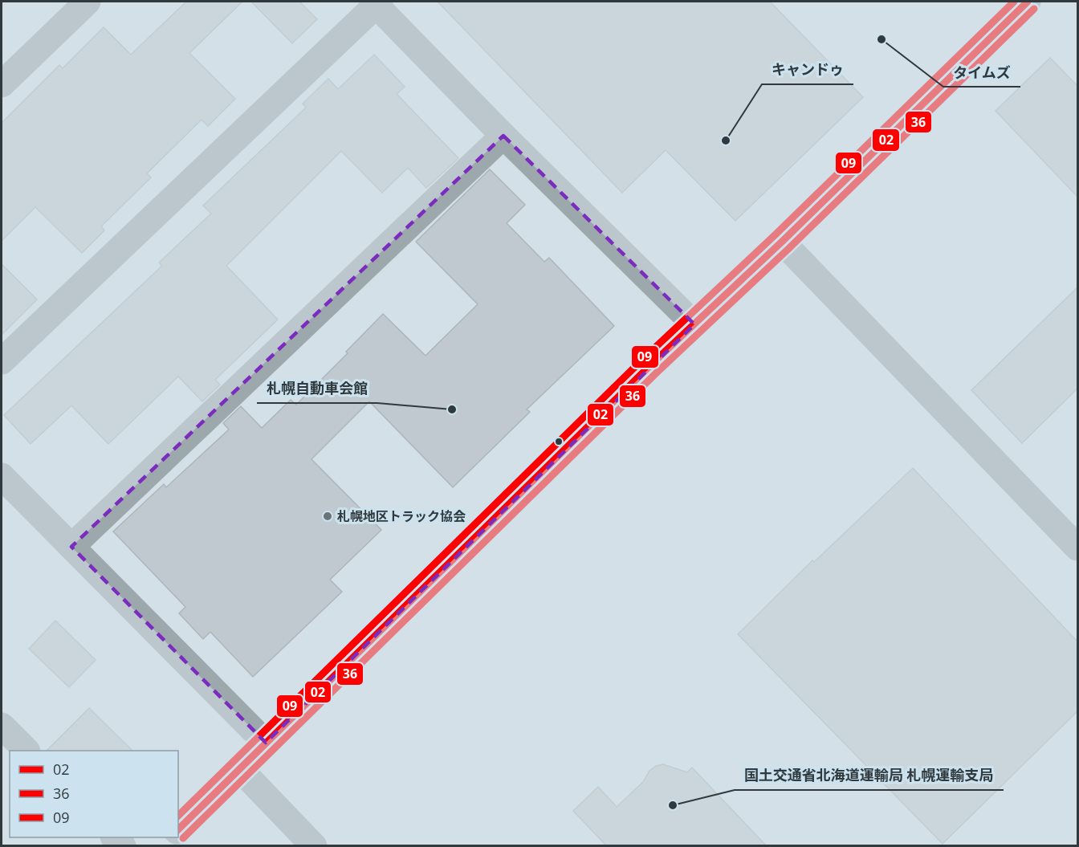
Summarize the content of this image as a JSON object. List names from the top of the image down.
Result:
{
  "places": [
    "タイムズ",
    "キャンドゥ",
    "札幌自動車会館",
    "札幌地区トラック協会",
    "国土交通省北海道運輸局 札幌運輸支局"
  ],
  "lines": ["transit line 02", "transit line 09", "transit line 36"],
  "legend": ["02", "36", "09"]
}
